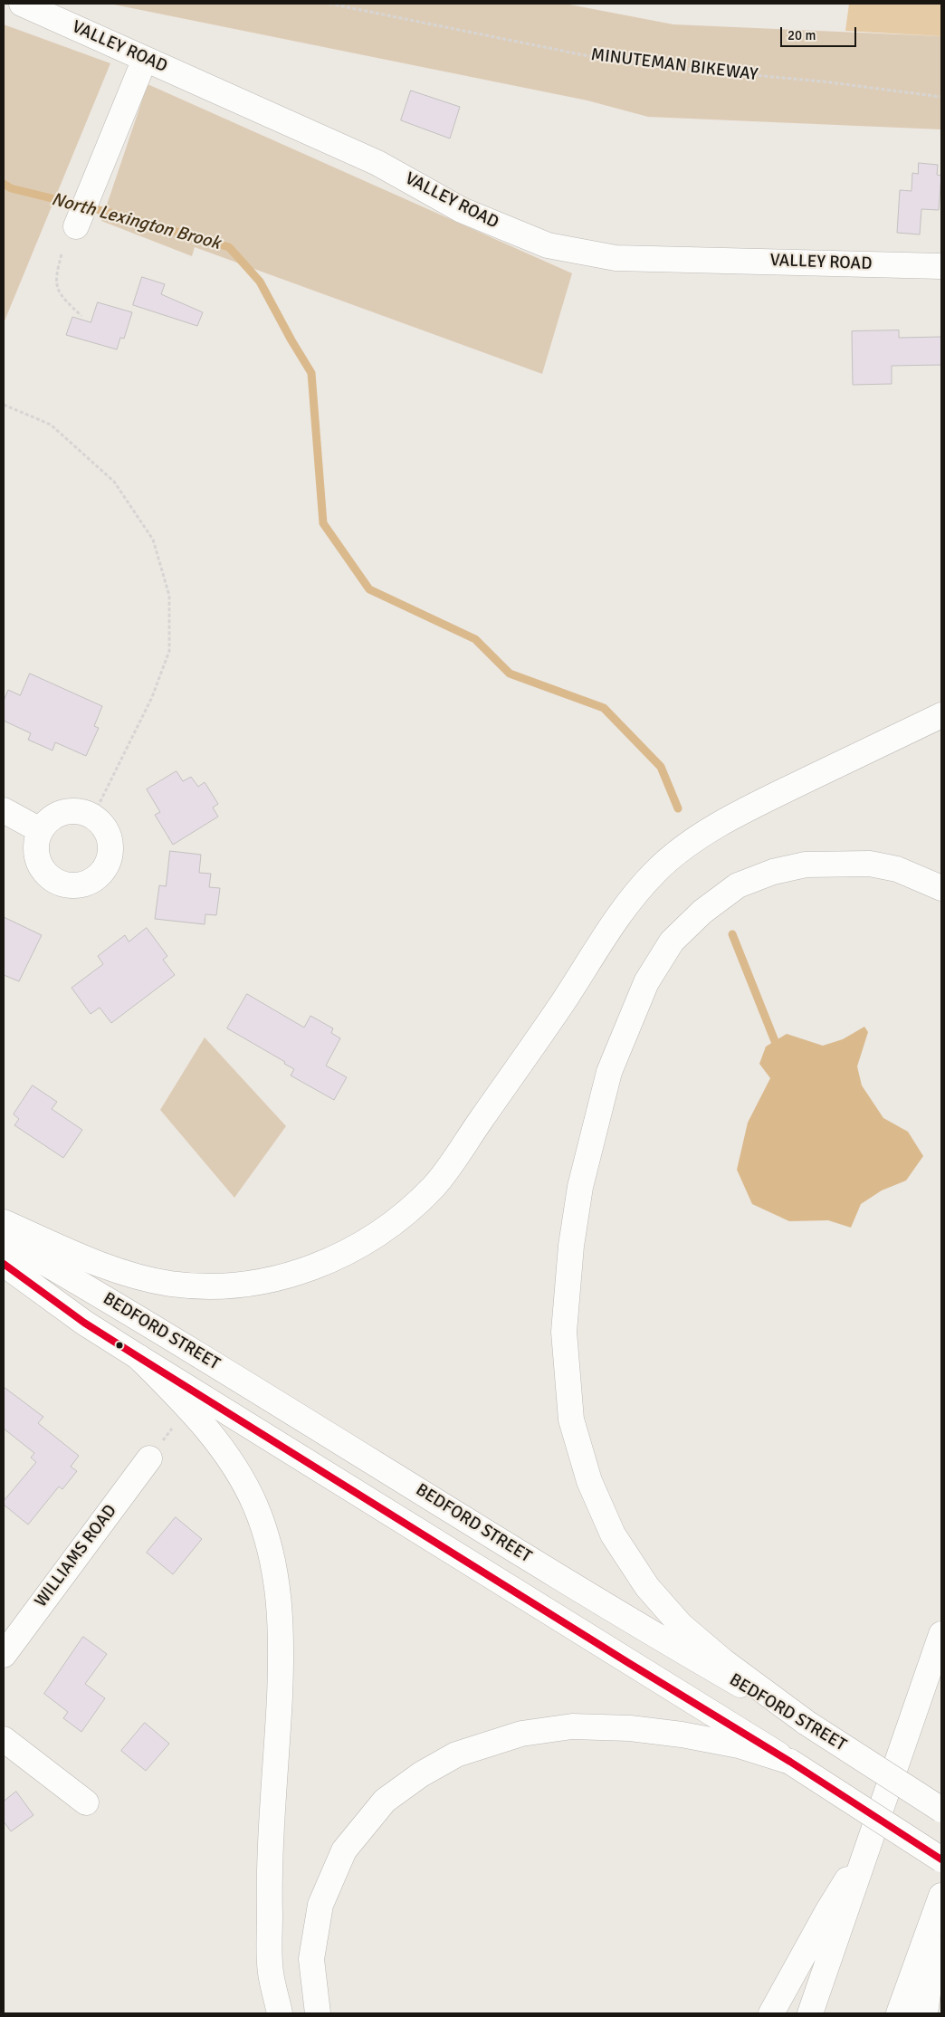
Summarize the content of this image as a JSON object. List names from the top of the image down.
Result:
{
  "streets": {
    "main road": ["VALLEY ROAD", "BEDFORD STREET", "WILLIAMS ROAD"],
    "path": ["MINUTEMAN BIKEWAY"]
  },
  "water": ["North Lexington Brook"],
  "scale_bar": "20 m"
}
